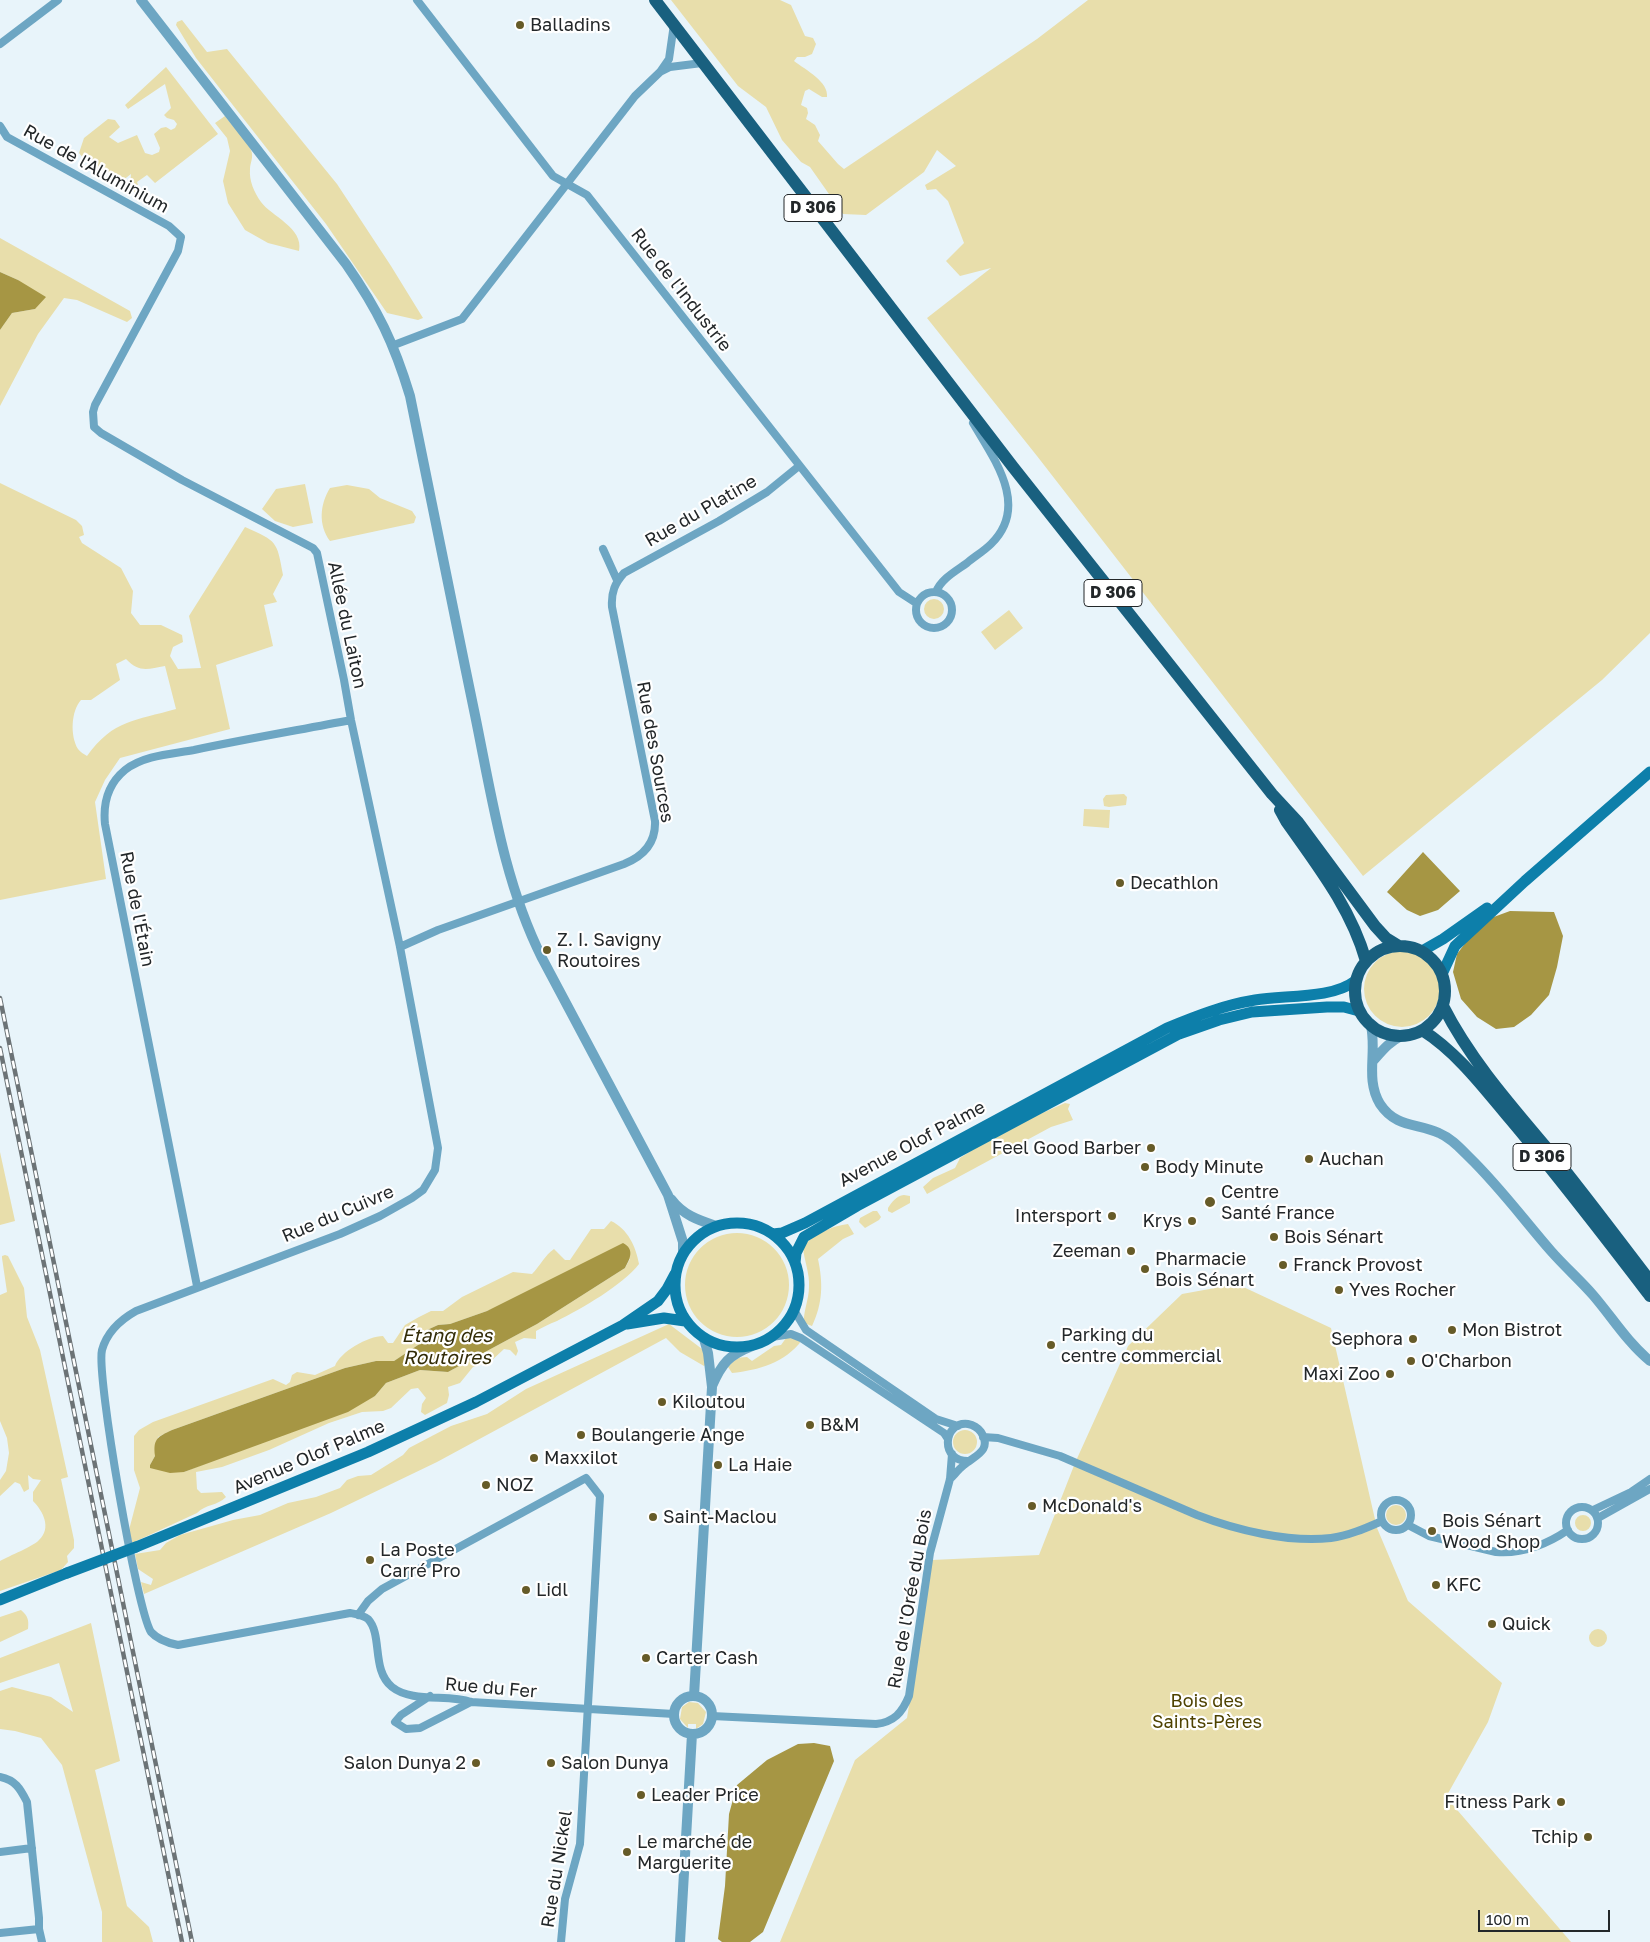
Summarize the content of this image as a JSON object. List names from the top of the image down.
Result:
{
  "streets": {
    "main road": ["D 306", "Avenue Olof Palme"],
    "street": [
      "Rue de l'Aluminium",
      "Rue de l'Industrie",
      "Rue du Platine",
      "Allée du Laiton",
      "Rue des Sources",
      "Rue de l'Étain",
      "Rue du Cuivre",
      "Rue de l'Orée du Bois",
      "Rue du Fer",
      "Rue du Nickel"
    ]
  },
  "crossings": [
    ["Rue de l'Aluminium", "Allée du Laiton"],
    ["Rue de l'Industrie", "Rue du Platine"],
    ["Rue du Platine", "Rue des Sources"],
    ["Allée du Laiton", "Rue des Sources"],
    ["Allée du Laiton", "Rue de l'Étain"],
    ["Allée du Laiton", "Rue du Cuivre"],
    ["Rue des Sources", "Rue du Cuivre"],
    ["Rue de l'Étain", "Rue du Cuivre"],
    ["Rue du Cuivre", "Rue du Fer"],
    ["Rue du Cuivre", "Rue du Nickel"],
    ["Rue de l'Orée du Bois", "Rue du Fer"],
    ["Rue du Fer", "Rue du Nickel"]
  ],
  "water": ["Étang des Routoires"],
  "parks": ["Bois des Saints-Pères"],
  "places": [
    "Balladins",
    "Decathlon",
    "Z. I. Savigny Routoires",
    "Feel Good Barber",
    "Auchan",
    "Body Minute",
    "Centre Santé France",
    "Intersport",
    "Krys",
    "Bois Sénart",
    "Zeeman",
    "Franck Provost",
    "Pharmacie Bois Sénart",
    "Yves Rocher",
    "Mon Bistrot",
    "Sephora",
    "Parking du centre commercial",
    "O'Charbon",
    "Maxi Zoo",
    "Kiloutou",
    "B&M",
    "Boulangerie Ange",
    "Maxxilot",
    "La Haie",
    "NOZ",
    "McDonald's",
    "Saint-Maclou",
    "Bois Sénart Wood Shop",
    "La Poste Carré Pro",
    "KFC",
    "Lidl",
    "Quick",
    "Carter Cash",
    "Salon Dunya 2",
    "Salon Dunya",
    "Leader Price",
    "Fitness Park",
    "Tchip",
    "Le marché de Marguerite"
  ],
  "scale_bar": "100 m"
}
